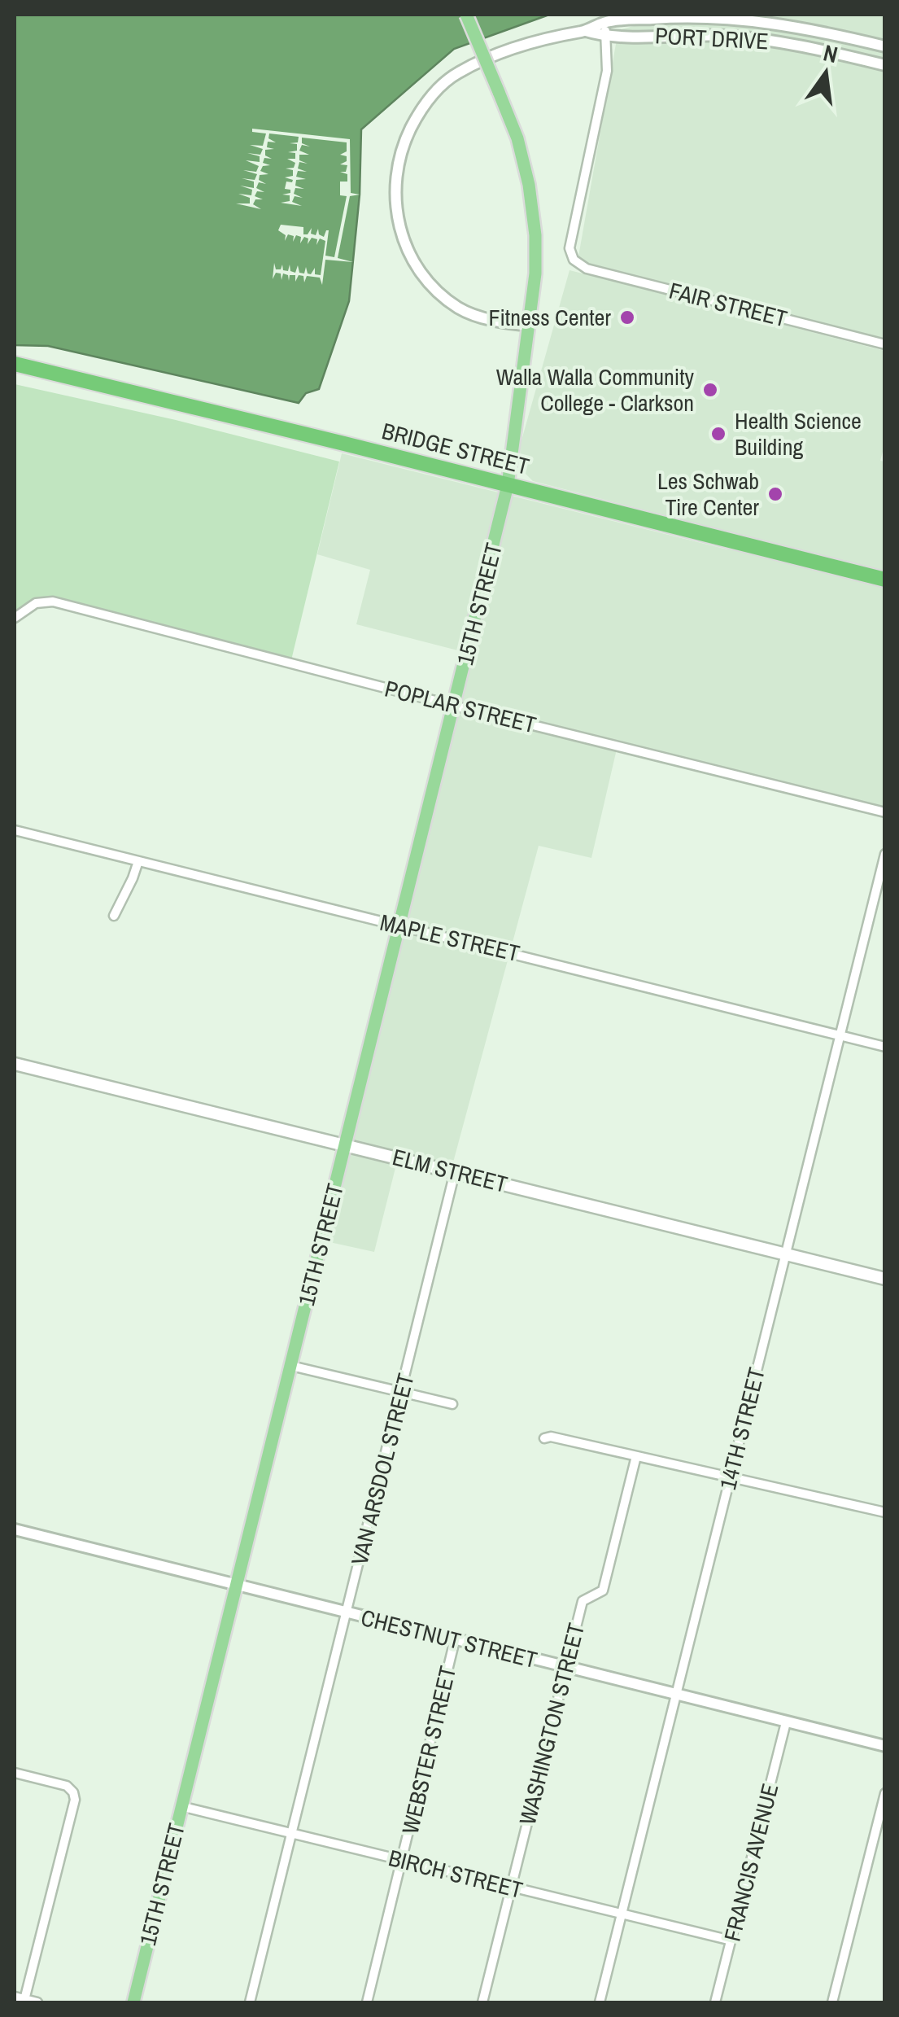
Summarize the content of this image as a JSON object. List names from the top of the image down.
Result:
{
  "streets": {
    "highway": ["BRIDGE STREET"],
    "main road": ["15TH STREET", "ELM STREET"],
    "street": [
      "PORT DRIVE",
      "FAIR STREET",
      "POPLAR STREET",
      "MAPLE STREET",
      "14TH STREET",
      "VAN ARSDOL STREET",
      "CHESTNUT STREET",
      "WASHINGTON STREET",
      "WEBSTER STREET",
      "FRANCIS AVENUE",
      "BIRCH STREET"
    ]
  },
  "crossings": [
    ["PORT DRIVE", "FAIR STREET"],
    ["PORT DRIVE", "15TH STREET"],
    ["BRIDGE STREET", "15TH STREET"],
    ["15TH STREET", "POPLAR STREET"],
    ["15TH STREET", "MAPLE STREET"],
    ["15TH STREET", "ELM STREET"],
    ["15TH STREET", "CHESTNUT STREET"],
    ["15TH STREET", "BIRCH STREET"],
    ["MAPLE STREET", "14TH STREET"],
    ["ELM STREET", "14TH STREET"],
    ["ELM STREET", "VAN ARSDOL STREET"],
    ["14TH STREET", "CHESTNUT STREET"],
    ["14TH STREET", "BIRCH STREET"],
    ["VAN ARSDOL STREET", "CHESTNUT STREET"],
    ["VAN ARSDOL STREET", "BIRCH STREET"],
    ["CHESTNUT STREET", "WASHINGTON STREET"],
    ["CHESTNUT STREET", "WEBSTER STREET"],
    ["CHESTNUT STREET", "FRANCIS AVENUE"],
    ["WASHINGTON STREET", "BIRCH STREET"],
    ["WEBSTER STREET", "BIRCH STREET"],
    ["FRANCIS AVENUE", "BIRCH STREET"]
  ],
  "places": [
    "Fitness Center",
    "Walla Walla Community College - Clarkson",
    "Health Science Building",
    "Les Schwab Tire Center"
  ],
  "north": "top"
}
